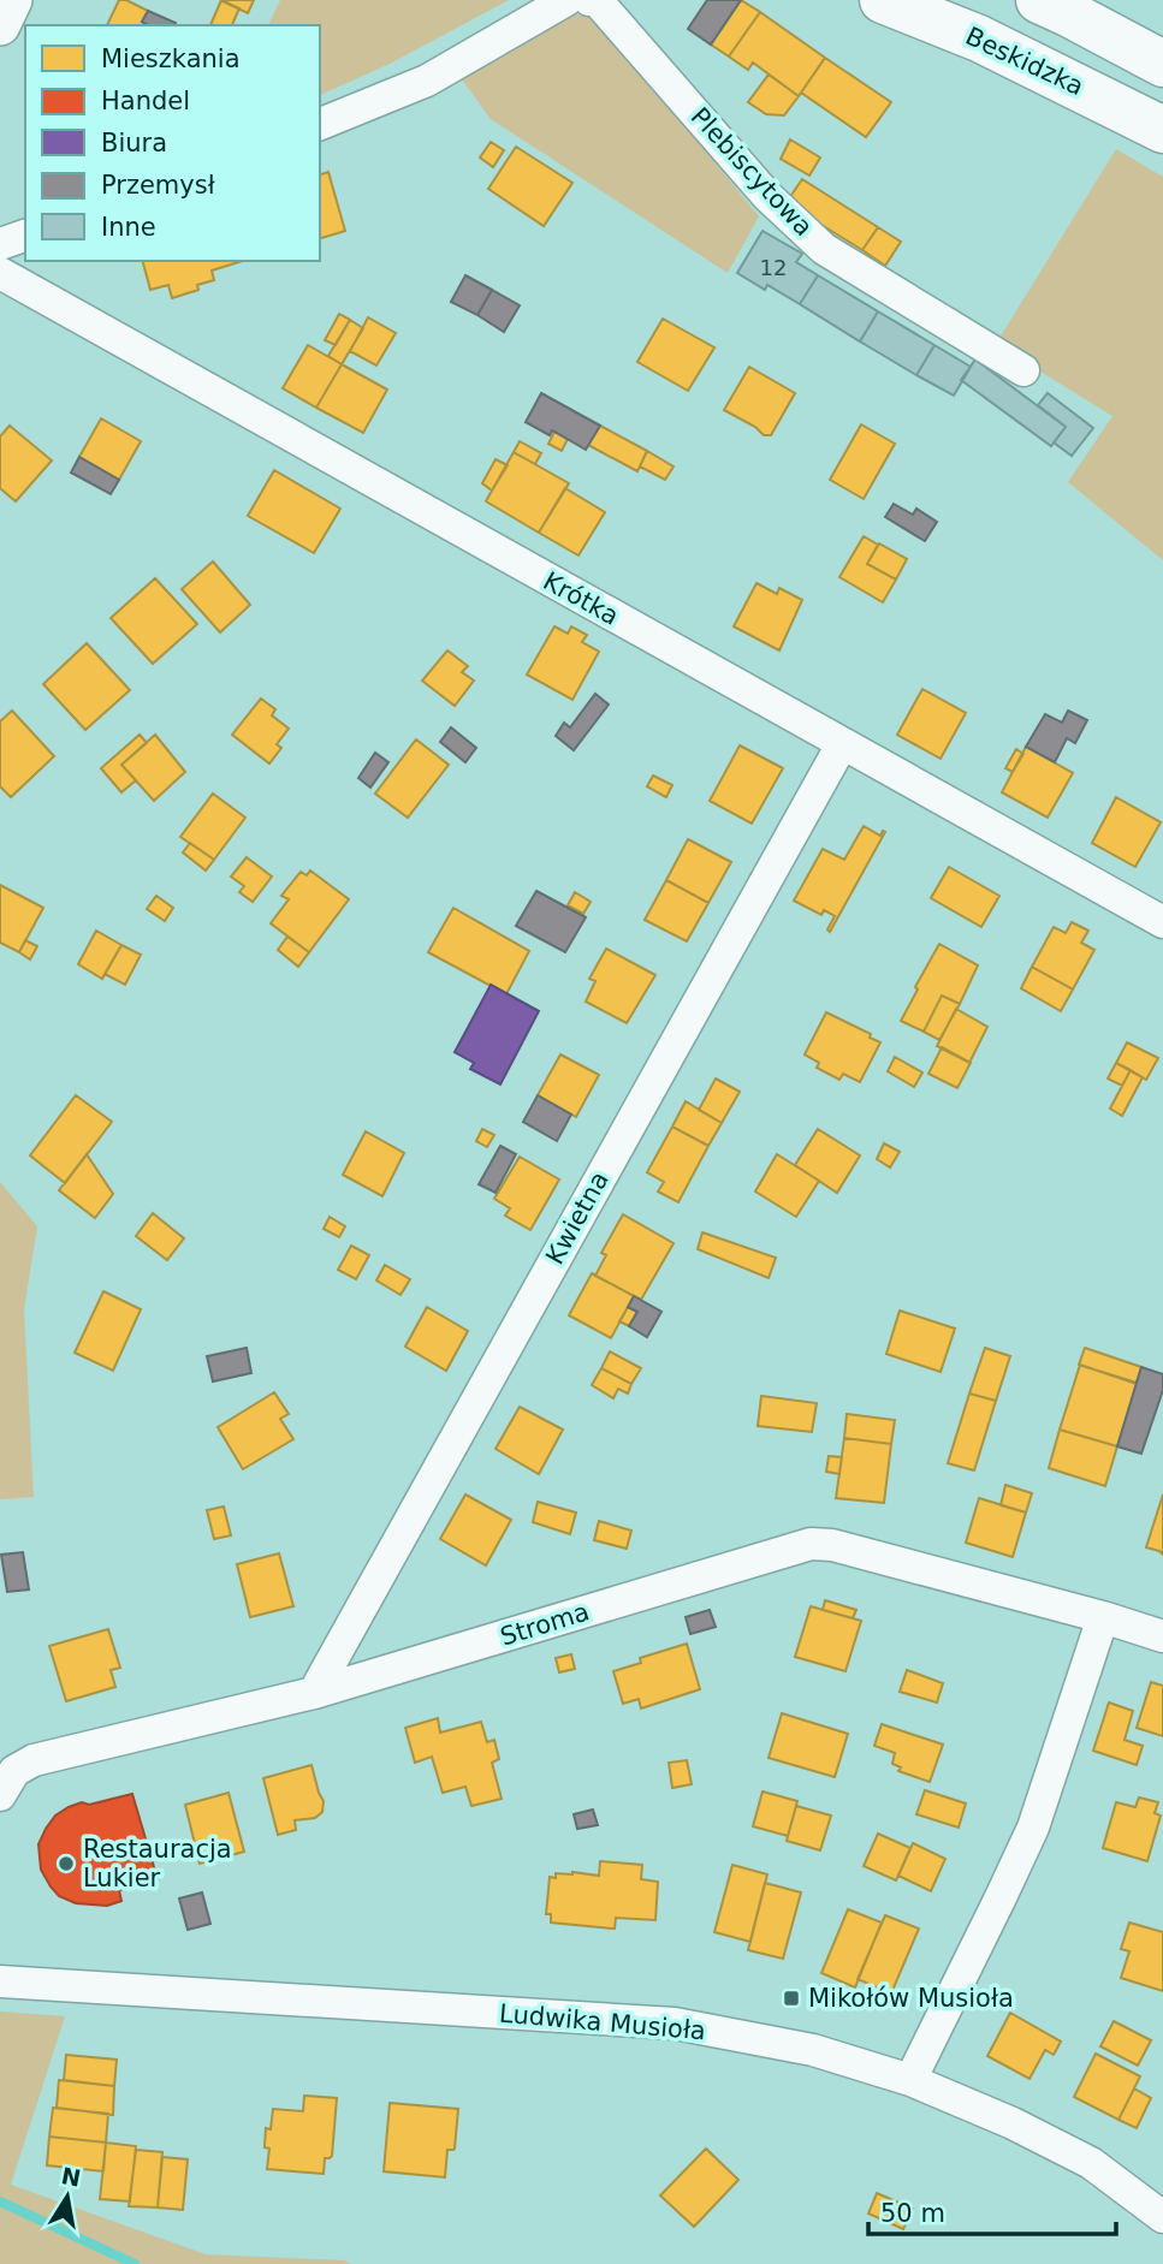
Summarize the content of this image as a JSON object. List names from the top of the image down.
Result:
{
  "streets": {
    "main road": ["Beskidzka"],
    "street": [
      "Plebiscytowa",
      "Krótka",
      "Kwietna",
      "Stroma",
      "Ludwika Musioła"
    ]
  },
  "crossings": [
    ["Krótka", "Kwietna"],
    ["Kwietna", "Stroma"]
  ],
  "places": {
    "other": ["Restauracja Lukier"],
    "transit": ["Mikołów Musioła"]
  },
  "house_numbers": ["12"],
  "legend": [
    "Mieszkania",
    "Handel",
    "Biura",
    "Przemysł",
    "Inne"
  ],
  "scale_bar": "50 m",
  "north": "top"
}
